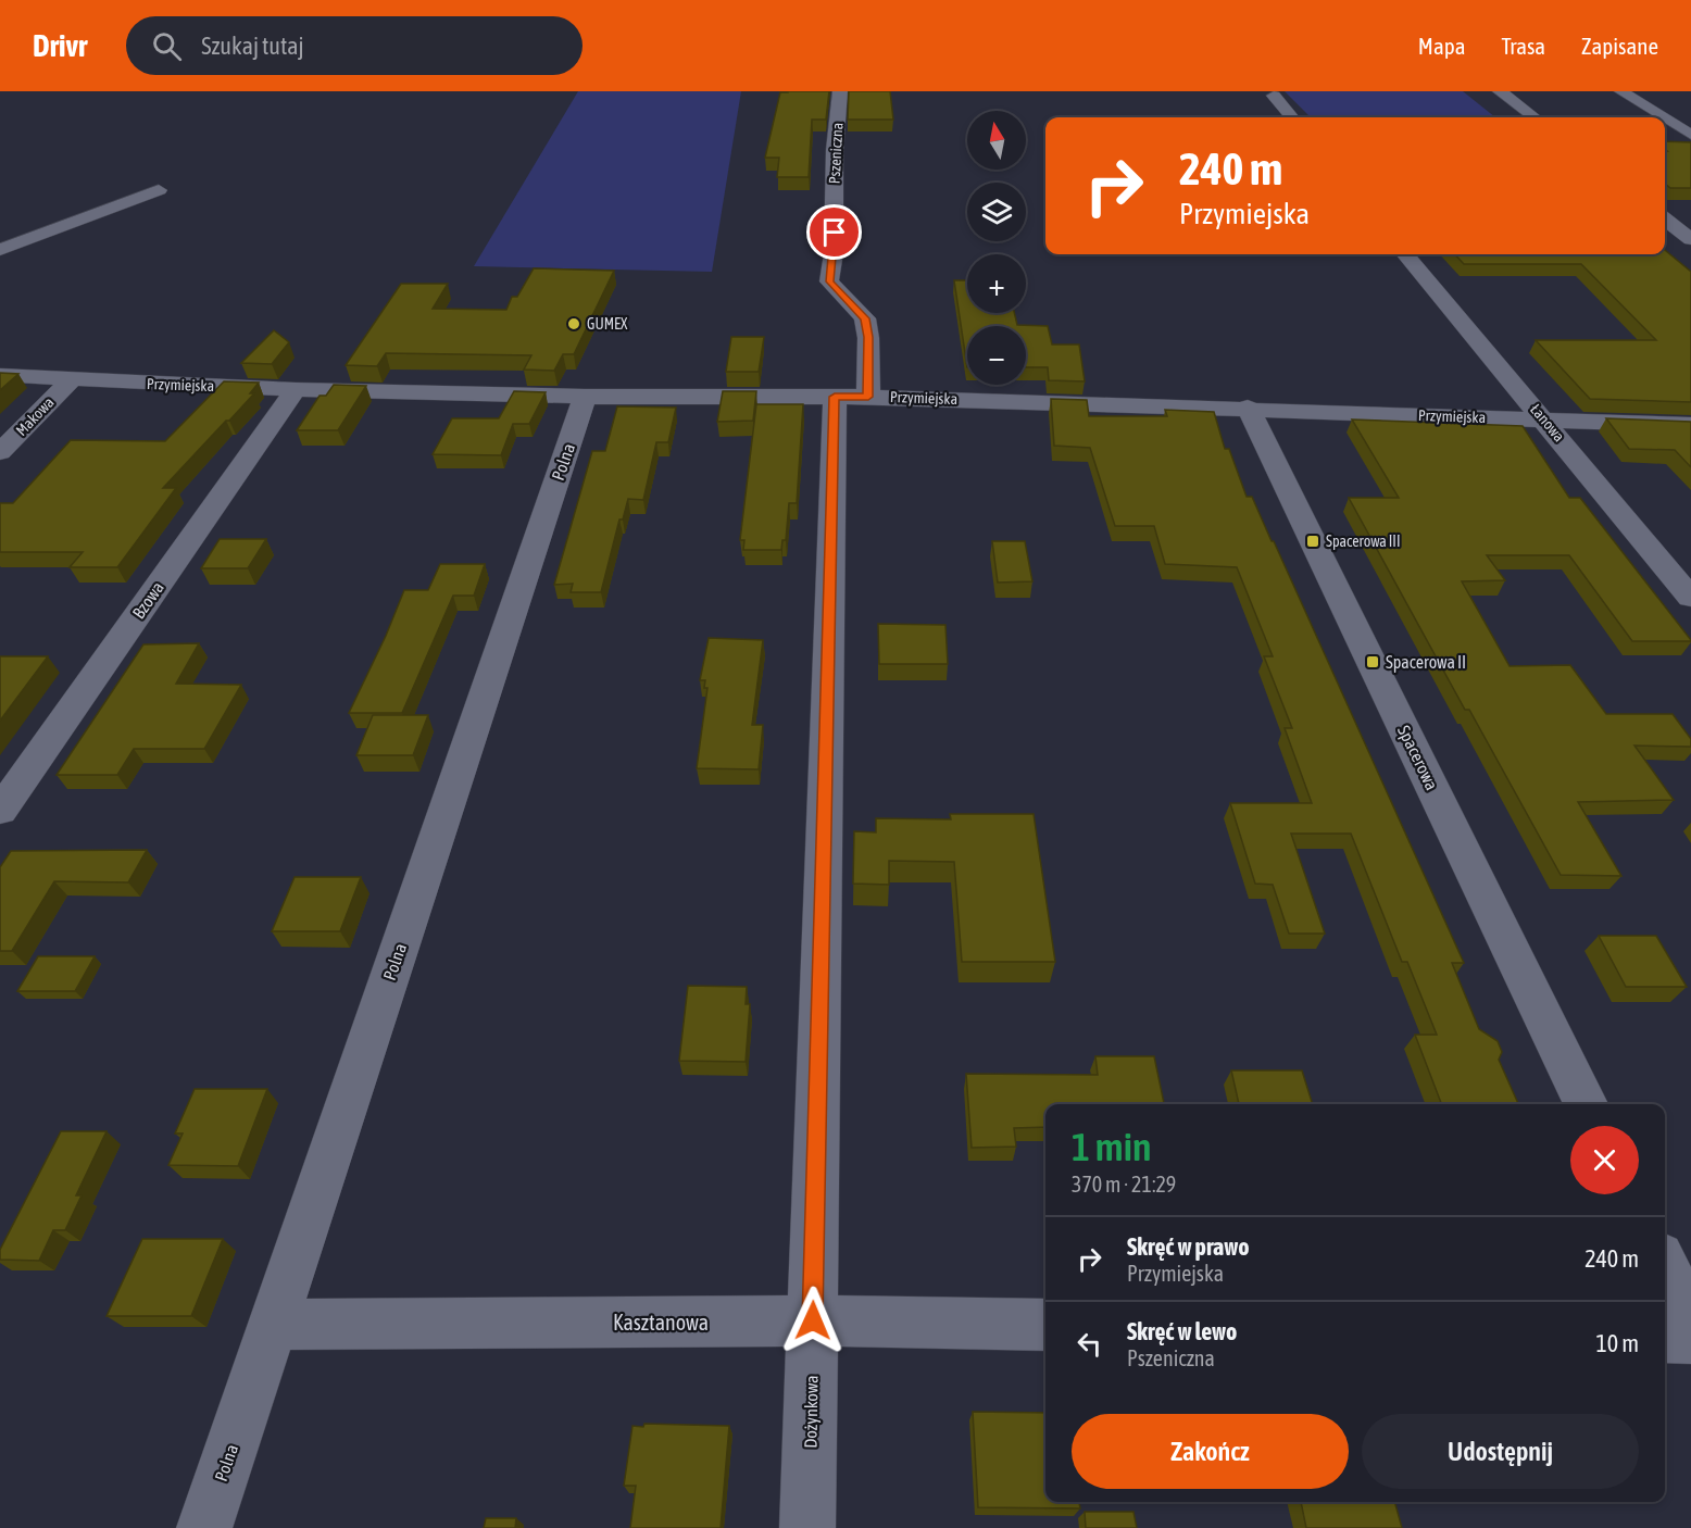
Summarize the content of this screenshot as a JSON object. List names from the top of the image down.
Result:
{
  "streets": {
    "street": [
      "Pszeniczna",
      "Przymiejska",
      "Makowa",
      "Łanowa",
      "Polna",
      "Bzowa",
      "Spacerowa",
      "Kasztanowa",
      "Dożynkowa"
    ]
  },
  "crossings": [
    ["Pszeniczna", "Przymiejska"],
    ["Pszeniczna", "Dożynkowa"],
    ["Przymiejska", "Makowa"],
    ["Przymiejska", "Łanowa"],
    ["Przymiejska", "Polna"],
    ["Przymiejska", "Bzowa"],
    ["Przymiejska", "Spacerowa"],
    ["Przymiejska", "Dożynkowa"],
    ["Polna", "Kasztanowa"],
    ["Kasztanowa", "Dożynkowa"]
  ],
  "places": {
    "other": ["GUMEX"],
    "transit": ["Spacerowa III", "Spacerowa II"]
  },
  "north": "top",
  "page": {
    "header": "Drivr",
    "search": "Szukaj tutaj",
    "nav": ["Mapa", "Trasa", "Zapisane"],
    "map_buttons": ["+", "−"],
    "turn": ["240 m", "Przymiejska"],
    "heading": ["1 min", "370 m · 21:29"],
    "list": [
      {
        "name": "Skręć w prawo",
        "note": "Przymiejska",
        "value": "240 m"
      },
      {
        "name": "Skręć w lewo",
        "note": "Pszeniczna",
        "value": "10 m"
      }
    ],
    "buttons": ["Zakończ", "Udostępnij"]
  }
}
